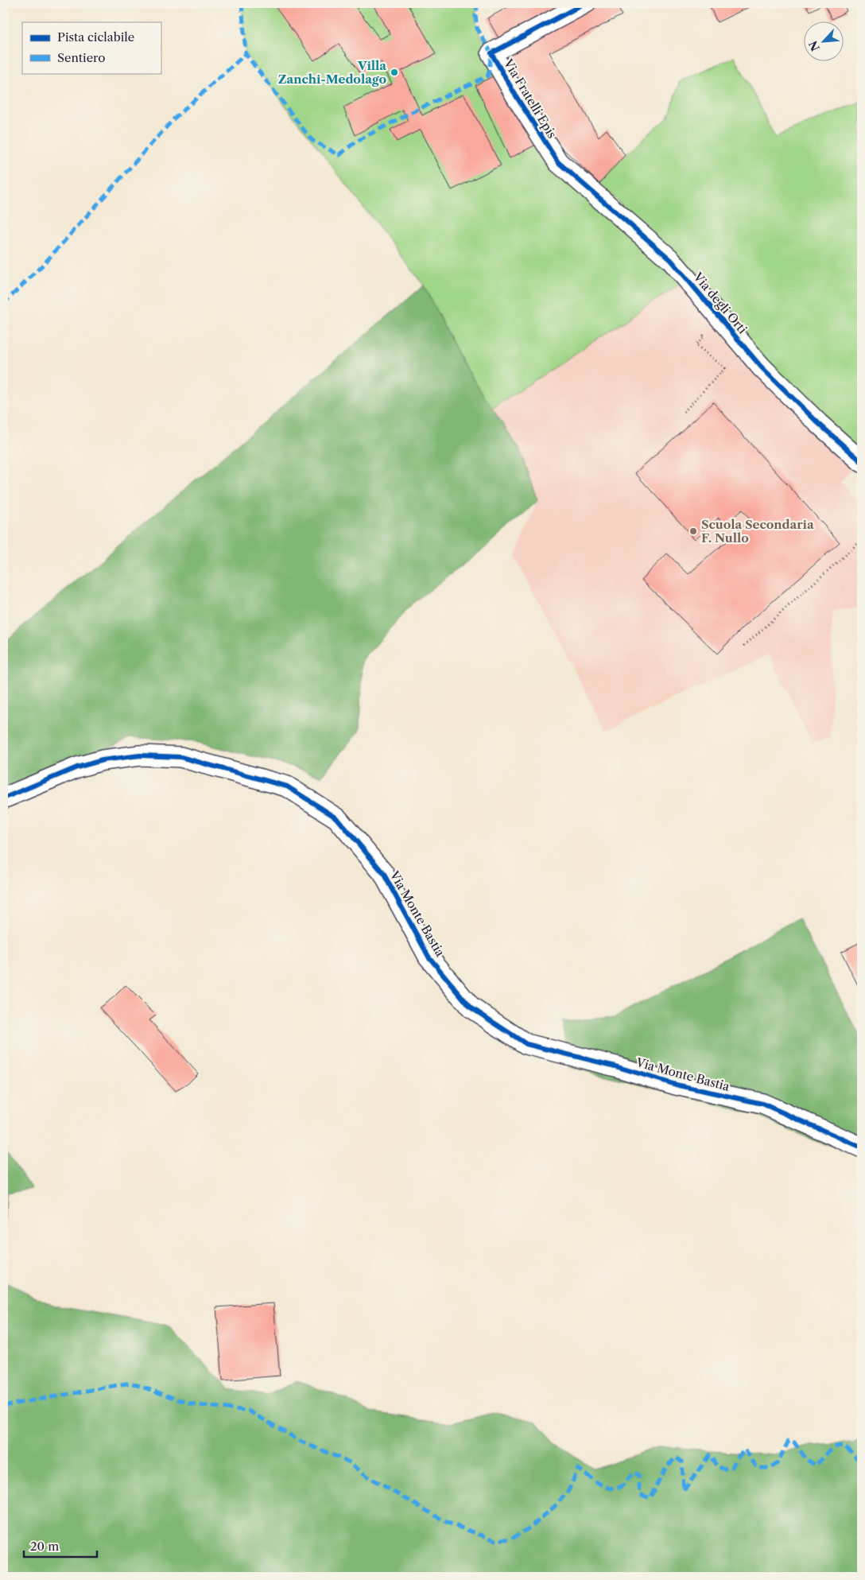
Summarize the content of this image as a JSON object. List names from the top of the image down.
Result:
{
  "streets": {
    "street": ["Via Fratelli Epis", "Via degli Orti", "Via Monte Bastia"]
  },
  "crossings": [
    ["Via Fratelli Epis", "Via degli Orti"]
  ],
  "places": ["Villa Zanchi-Medolago", "Scuola Secondaria F. Nullo"],
  "legend": ["Pista ciclabile", "Sentiero"],
  "scale_bar": "20 m",
  "north": "bottom left"
}
